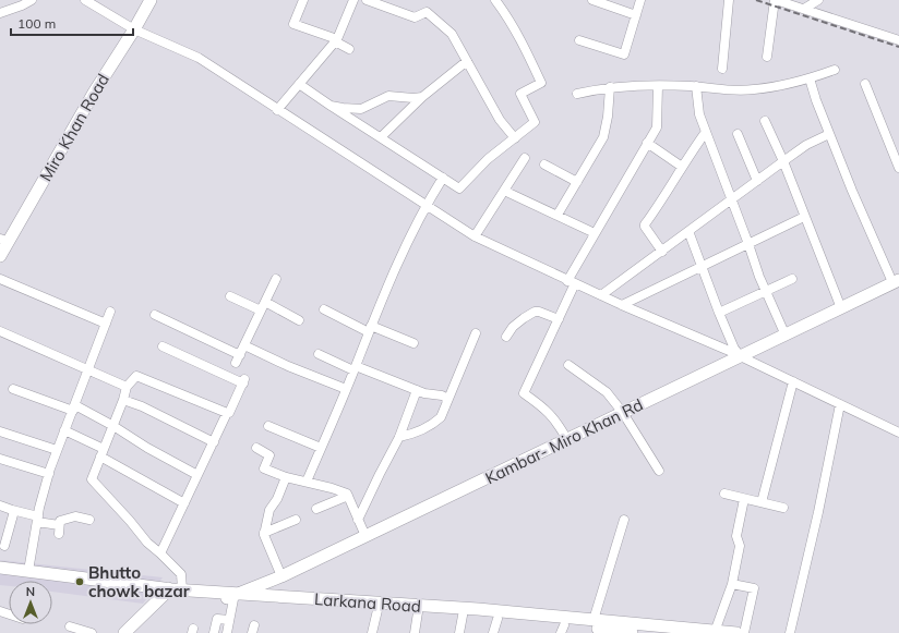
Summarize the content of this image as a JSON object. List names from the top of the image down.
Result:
{
  "streets": {
    "main road": ["Miro Khan Road", "Kambar- Miro Khan Rd", "Larkana Road"]
  },
  "crossings": [
    ["Kambar- Miro Khan Rd", "Larkana Road"]
  ],
  "places": ["Bhutto chowk bazar"],
  "scale_bar": "100 m",
  "north": "top"
}
